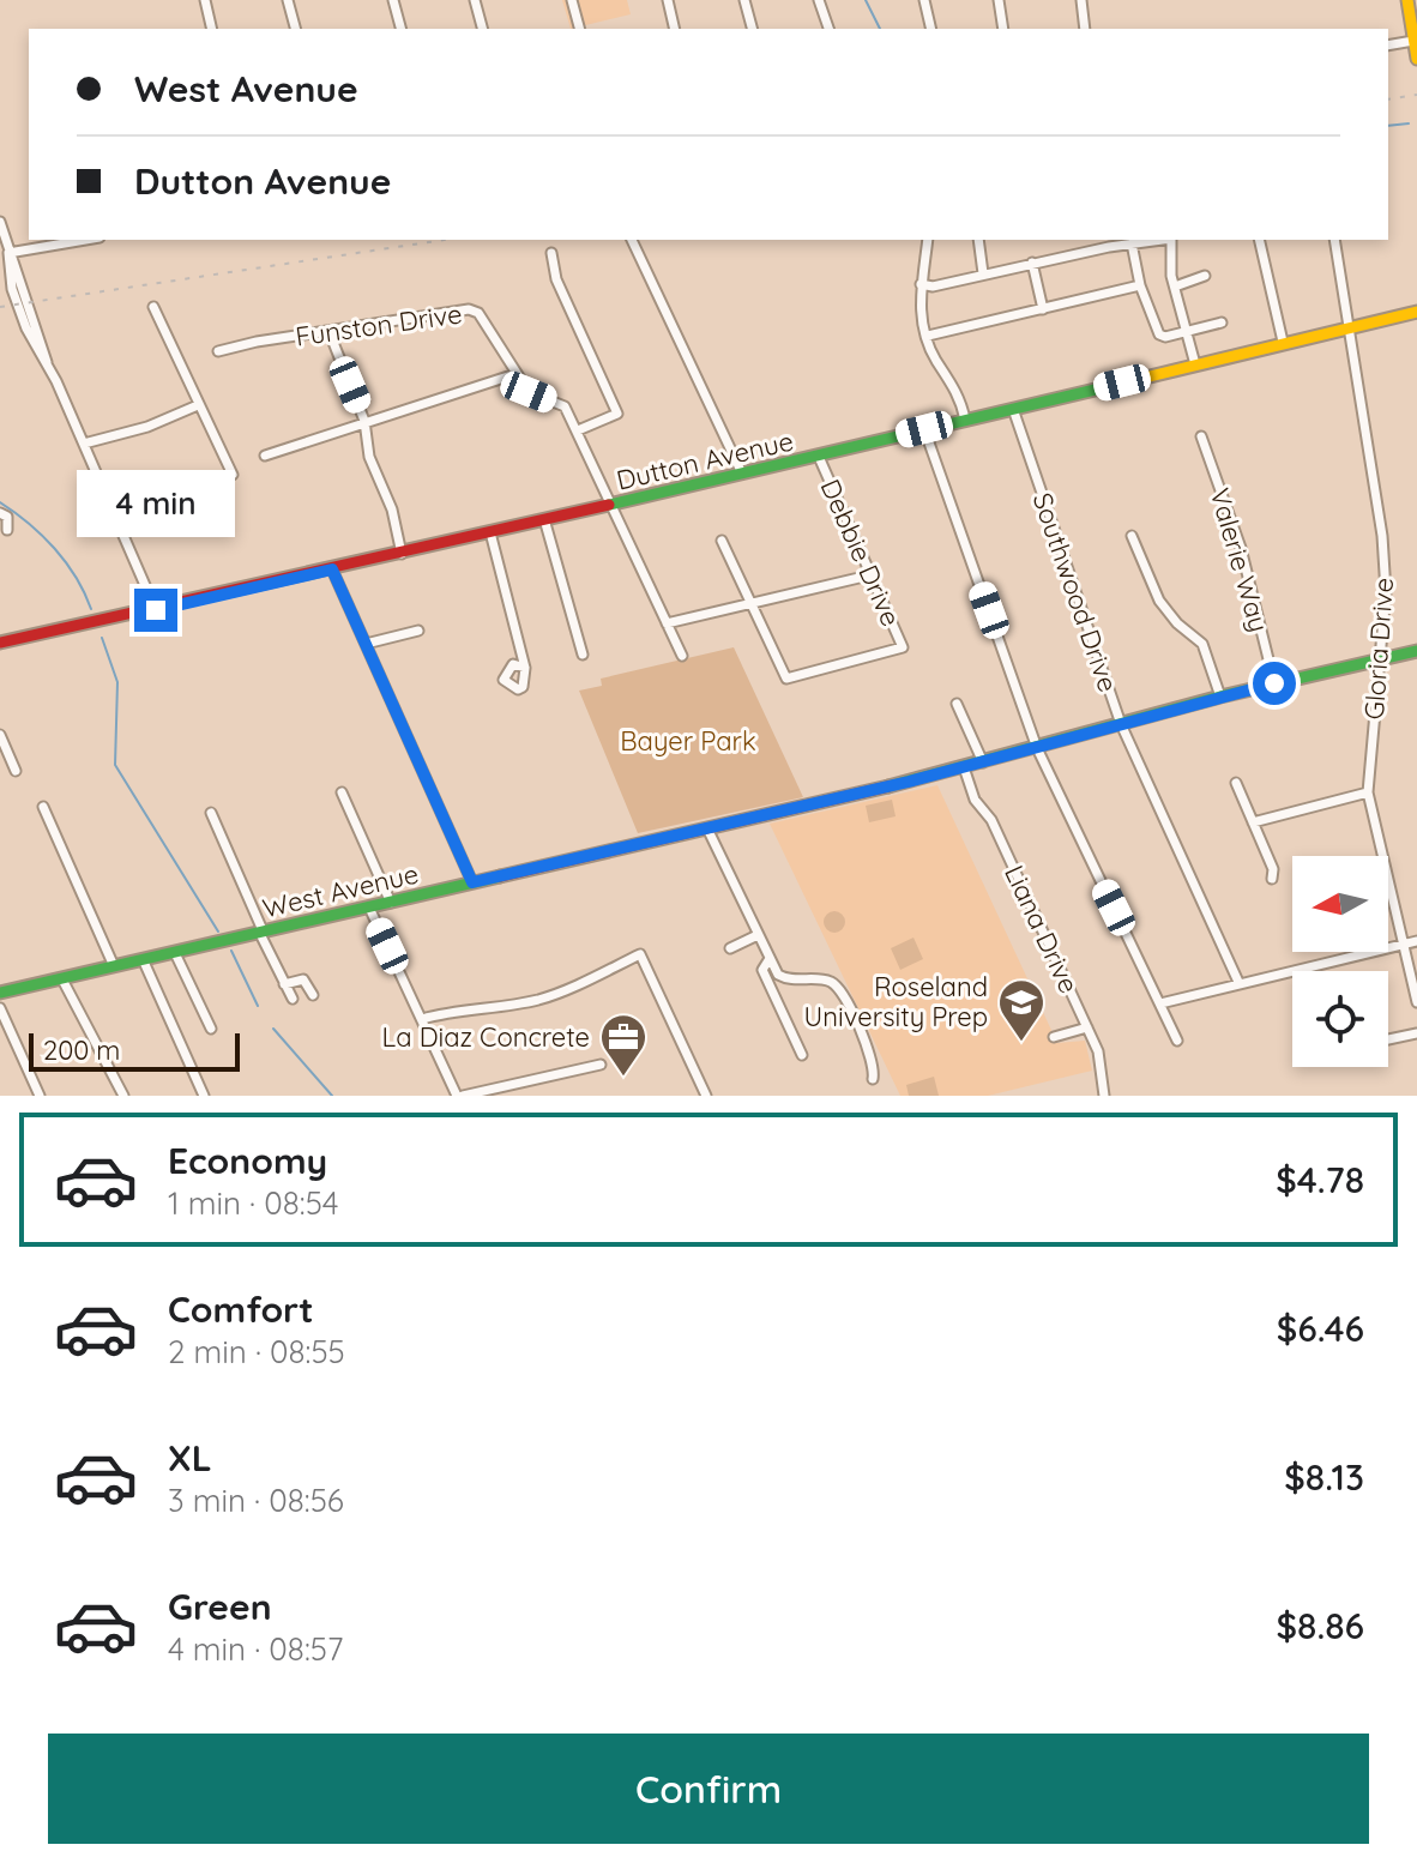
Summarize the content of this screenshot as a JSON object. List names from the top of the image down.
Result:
{
  "streets": {
    "main road": ["Dutton Avenue", "West Avenue"],
    "street": [
      "Funston Drive",
      "Debbie Drive",
      "Valerie Way",
      "Southwood Drive",
      "Gloria Drive",
      "Liana Drive"
    ]
  },
  "crossings": [
    ["Funston Drive", "Dutton Avenue"],
    ["Dutton Avenue", "Debbie Drive"],
    ["Dutton Avenue", "Southwood Drive"],
    ["Dutton Avenue", "Gloria Drive"],
    ["Valerie Way", "West Avenue"],
    ["Southwood Drive", "West Avenue"],
    ["Gloria Drive", "West Avenue"],
    ["West Avenue", "Liana Drive"]
  ],
  "parks": ["Bayer Park"],
  "places": {
    "school or university": ["Roseland University Prep"],
    "office": ["La Diaz Concrete"]
  },
  "scale_bar": "200 m",
  "north": "left",
  "page": {
    "banner": ["West Avenue", "Dutton Avenue"],
    "bubble": "4 min",
    "scale": "200 m",
    "list": [
      {
        "name": "Economy",
        "note": "1 min · 08:54",
        "value": "$4.78"
      },
      {
        "name": "Comfort",
        "note": "2 min · 08:55",
        "value": "$6.46"
      },
      {
        "name": "XL",
        "note": "3 min · 08:56",
        "value": "$8.13"
      },
      {
        "name": "Green",
        "note": "4 min · 08:57",
        "value": "$8.86"
      }
    ],
    "buttons": "Confirm"
  }
}
